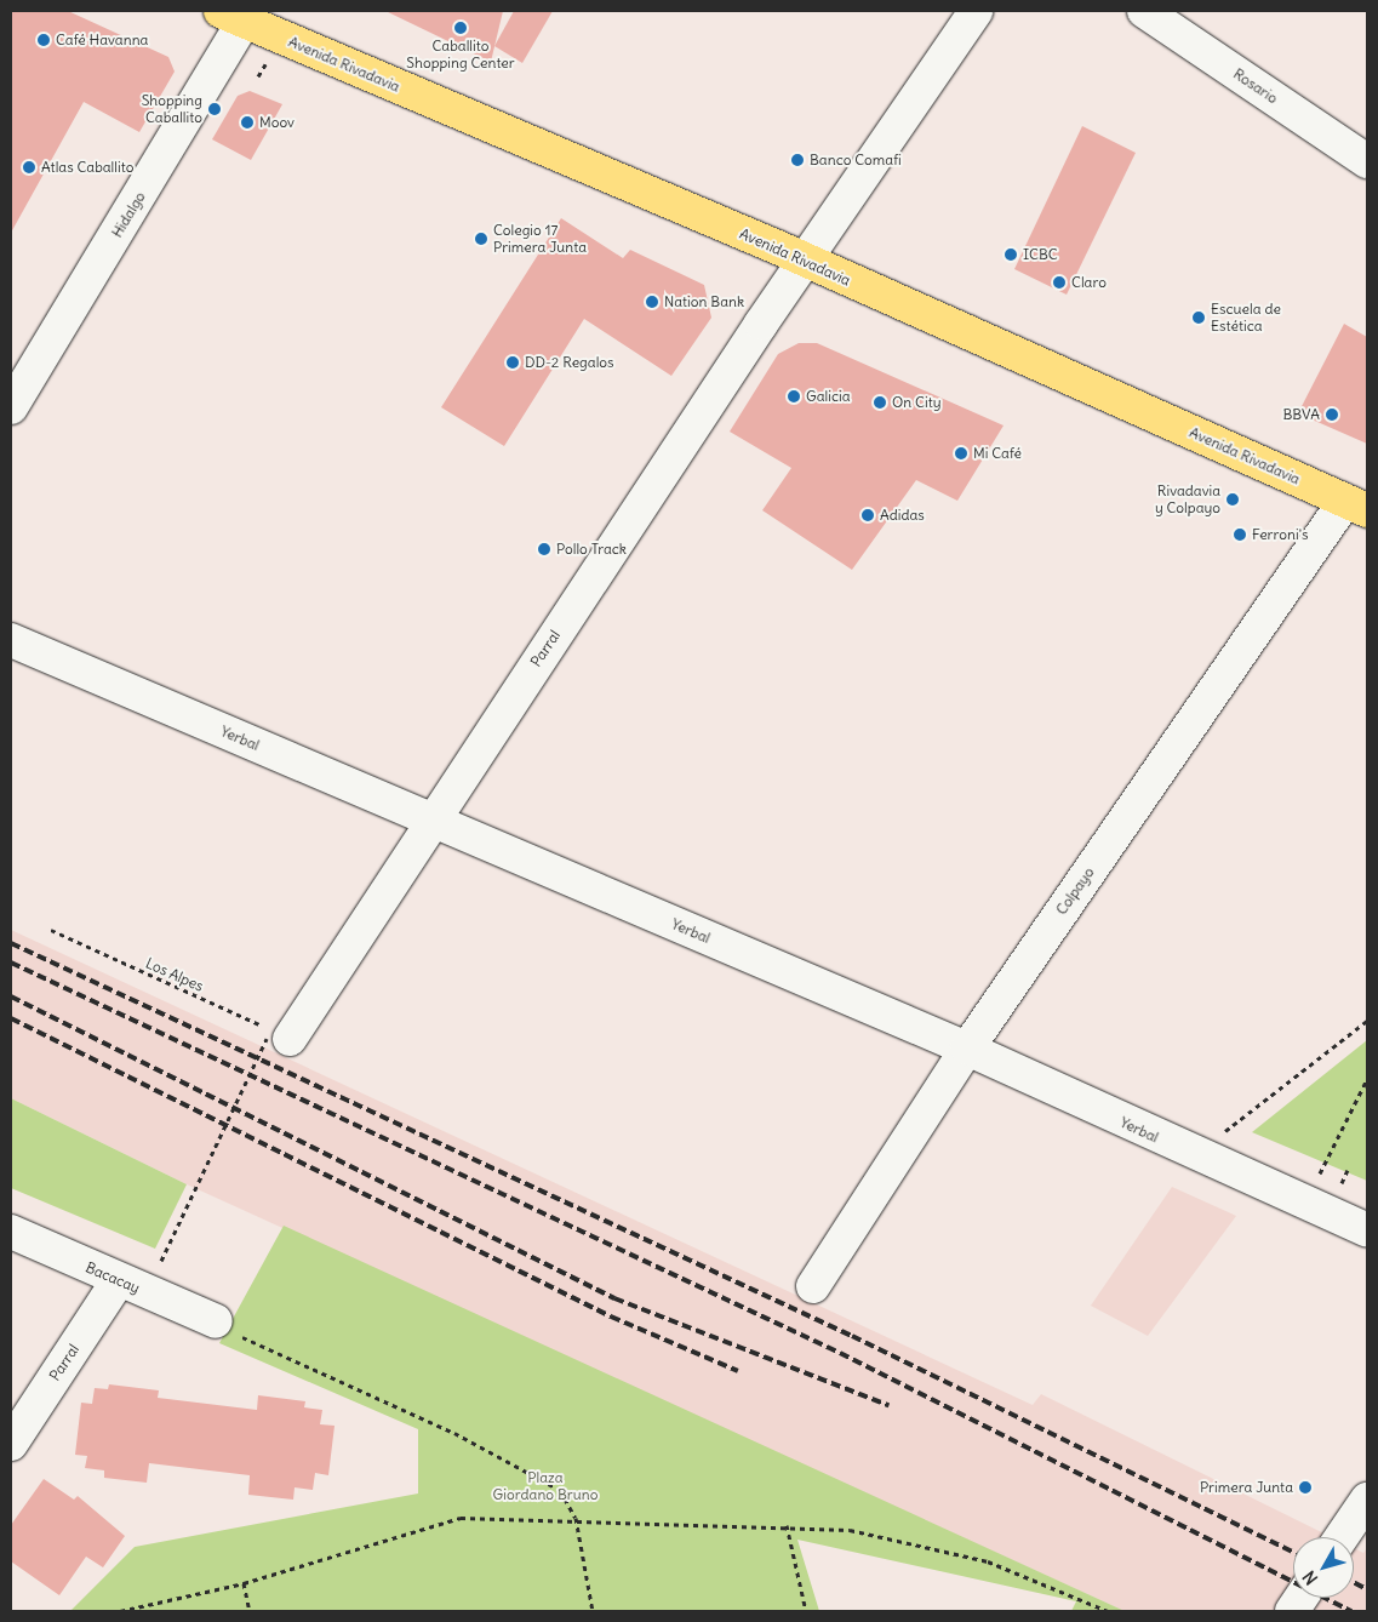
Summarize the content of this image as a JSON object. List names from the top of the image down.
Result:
{
  "streets": {
    "main road": ["Avenida Rivadavia"],
    "street": [
      "Rosario",
      "Hidalgo",
      "Parral",
      "Yerbal",
      "Colpayo",
      "Bacacay"
    ],
    "path": ["Los Alpes"]
  },
  "crossings": [
    ["Avenida Rivadavia", "Hidalgo"],
    ["Avenida Rivadavia", "Parral"],
    ["Avenida Rivadavia", "Colpayo"],
    ["Parral", "Yerbal"],
    ["Parral", "Los Alpes"],
    ["Parral", "Bacacay"],
    ["Yerbal", "Colpayo"]
  ],
  "parks": ["Plaza Giordano Bruno"],
  "places": [
    "Caballito Shopping Center",
    "Café Havanna",
    "Shopping Caballito",
    "Moov",
    "Banco Comafi",
    "Atlas Caballito",
    "Colegio 17 Primera Junta",
    "ICBC",
    "Claro",
    "Nation Bank",
    "Escuela de Estética",
    "DD-2 Regalos",
    "Galicia",
    "On City",
    "BBVA",
    "Mi Café",
    "Rivadavia y Colpayo",
    "Adidas",
    "Ferroni's",
    "Pollo Track",
    "Primera Junta"
  ],
  "north": "bottom left"
}
